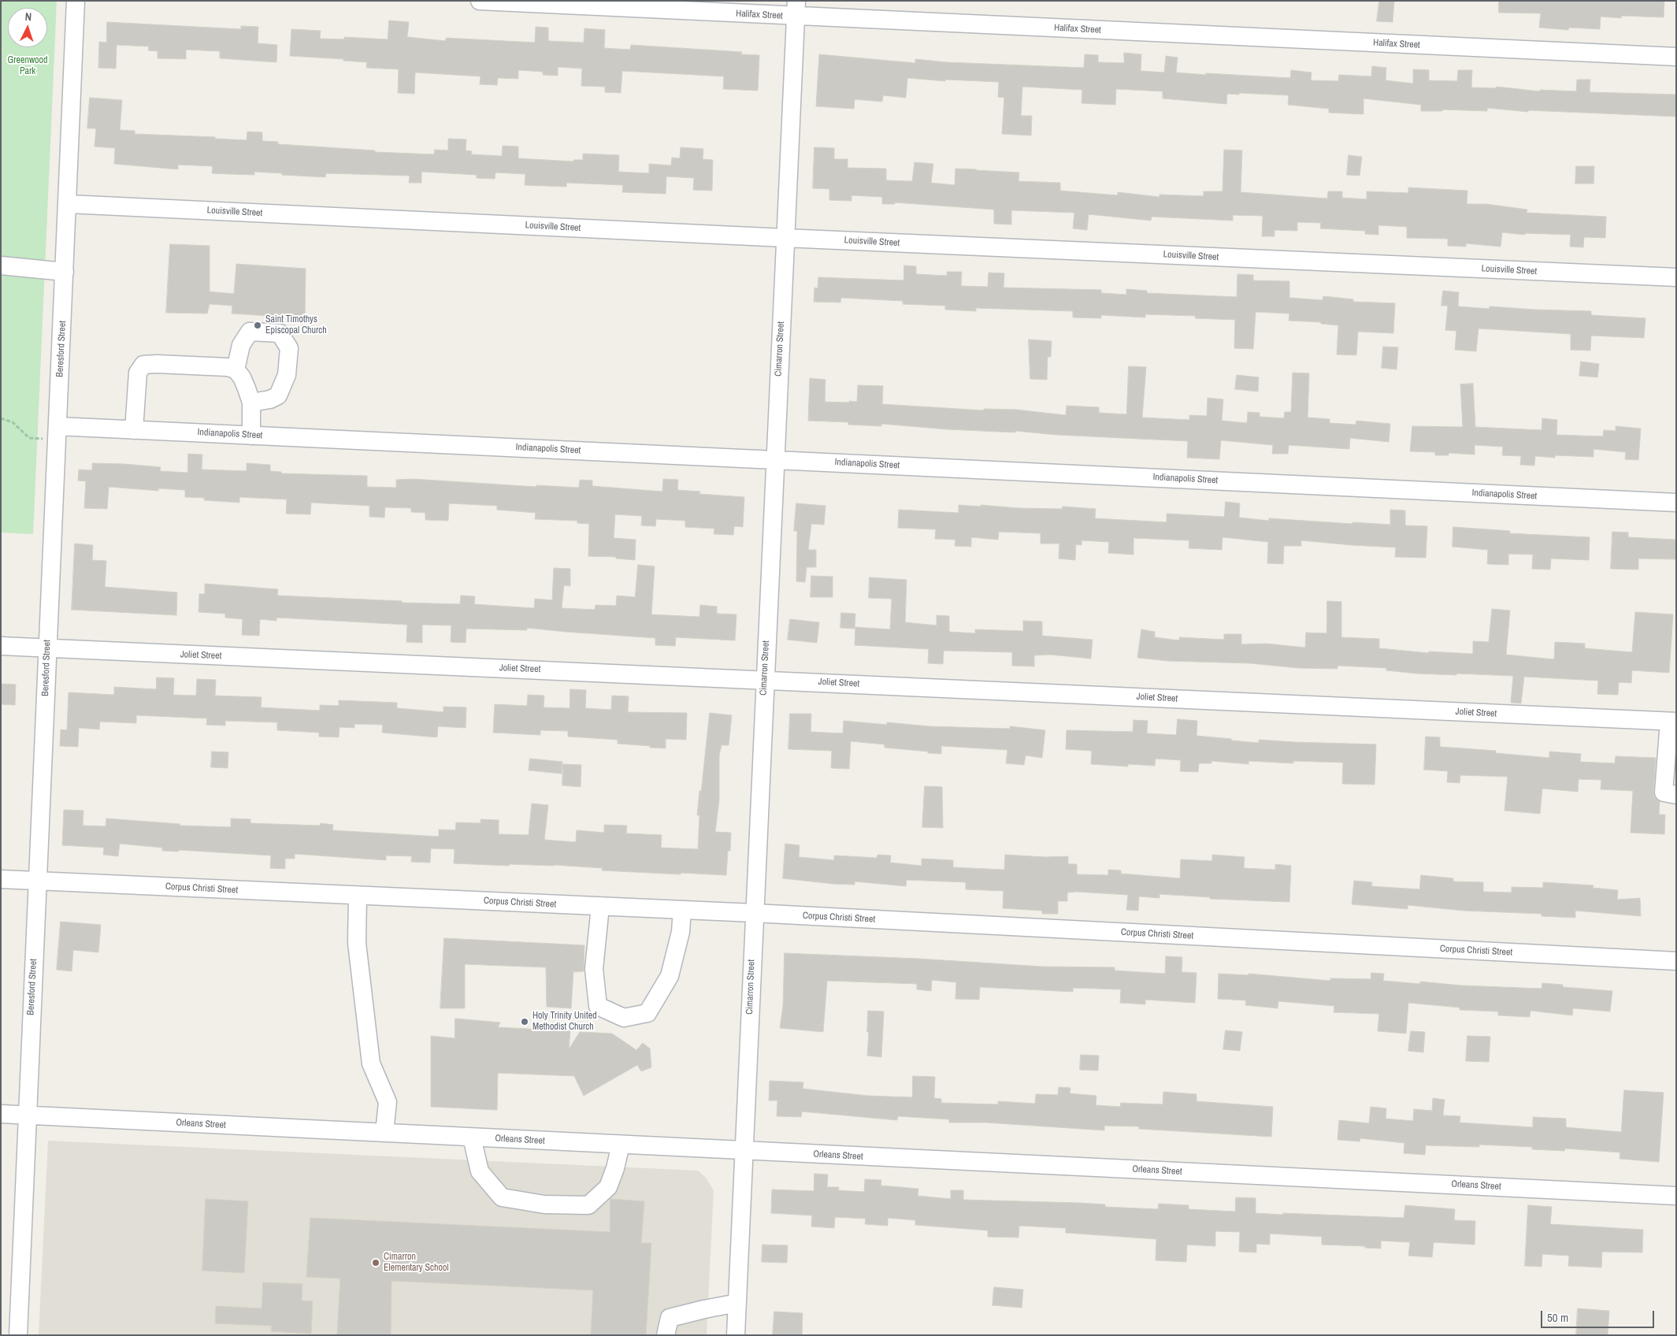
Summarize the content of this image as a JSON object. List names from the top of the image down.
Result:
{
  "streets": {
    "street": [
      "Halifax Street",
      "Louisville Street",
      "Beresford Street",
      "Cimarron Street",
      "Indianapolis Street",
      "Joliet Street",
      "Corpus Christi Street",
      "Orleans Street"
    ]
  },
  "crossings": [
    ["Halifax Street", "Cimarron Street"],
    ["Louisville Street", "Beresford Street"],
    ["Louisville Street", "Cimarron Street"],
    ["Beresford Street", "Indianapolis Street"],
    ["Beresford Street", "Joliet Street"],
    ["Beresford Street", "Corpus Christi Street"],
    ["Beresford Street", "Orleans Street"],
    ["Cimarron Street", "Indianapolis Street"],
    ["Cimarron Street", "Joliet Street"],
    ["Cimarron Street", "Corpus Christi Street"],
    ["Cimarron Street", "Orleans Street"]
  ],
  "parks": ["Greenwood Park"],
  "places": ["Saint Timothys Episcopal Church", "Holy Trinity United Methodist Church", "Cimarron Elementary School"],
  "scale_bar": "50 m",
  "north": "top"
}
